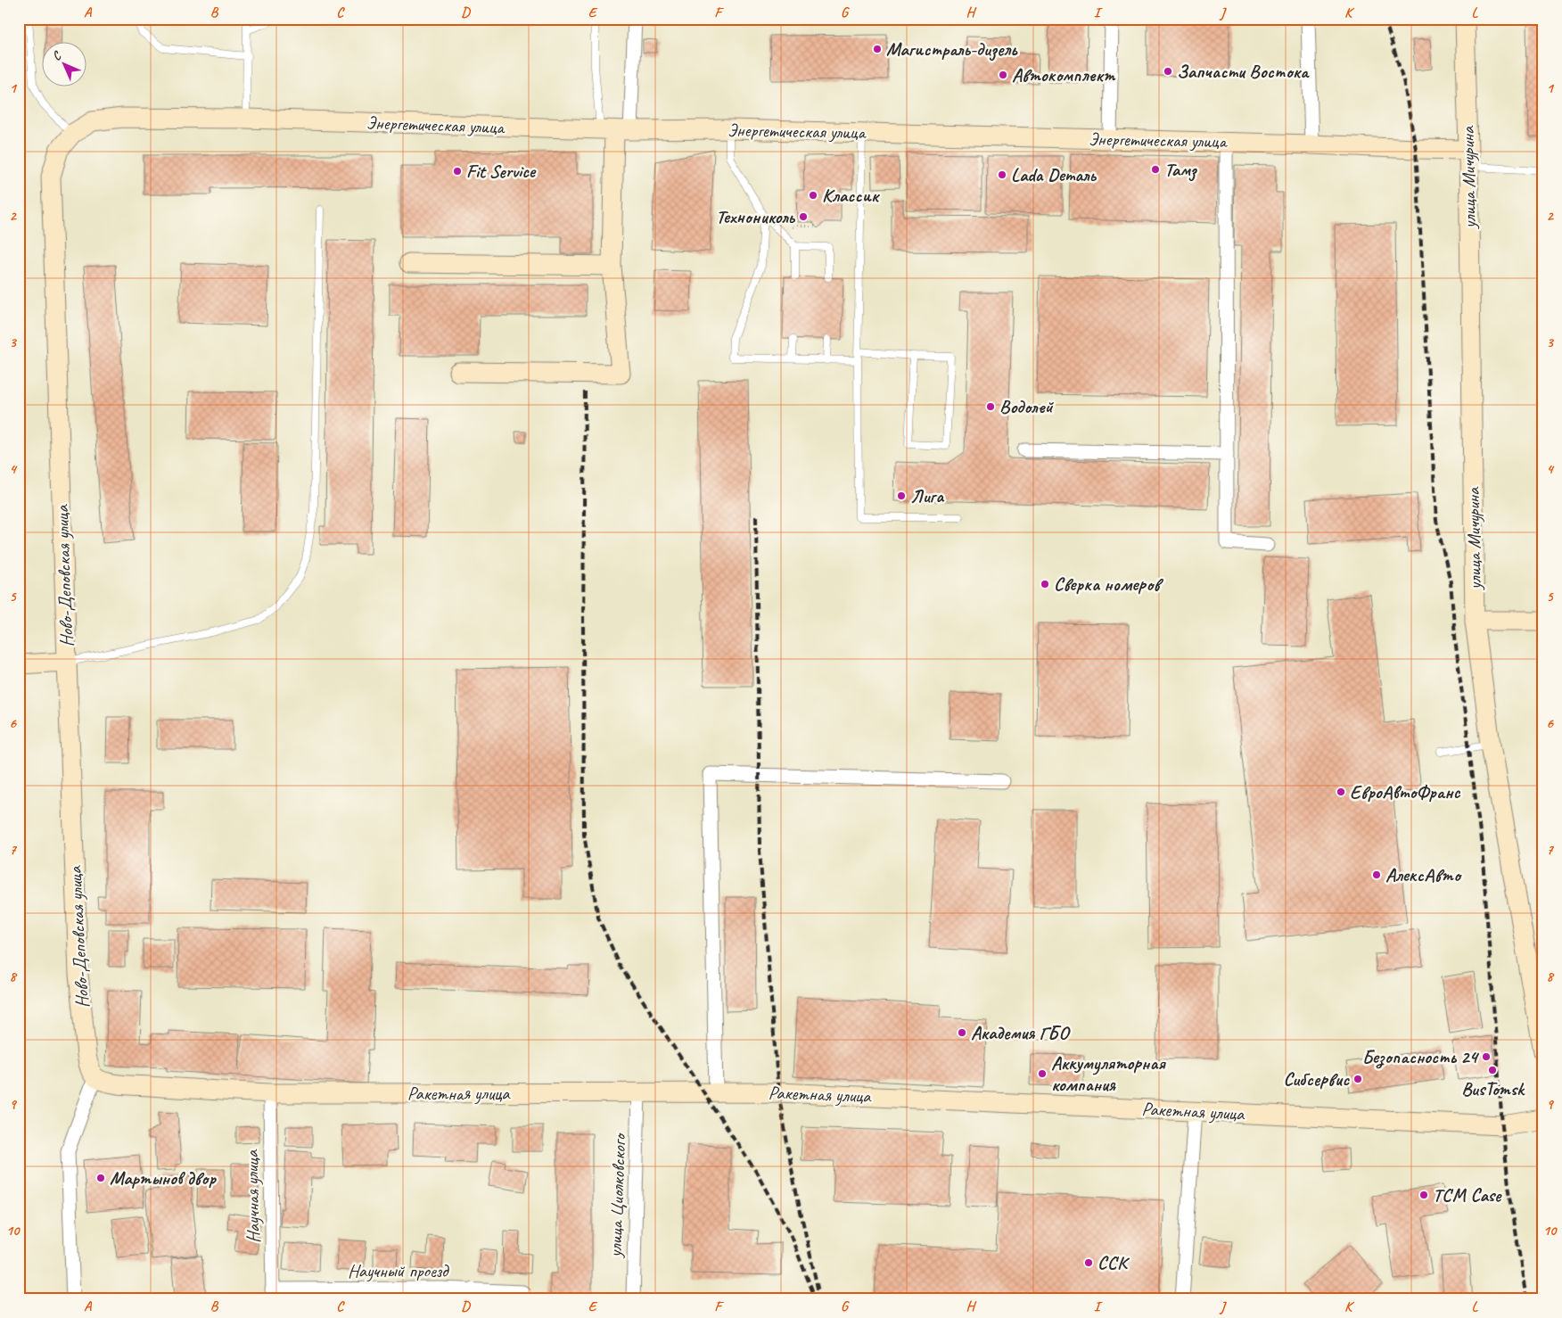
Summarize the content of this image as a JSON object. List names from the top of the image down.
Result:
{
  "streets": {
    "street": [
      "Энергетическая улица",
      "улица Мичурина",
      "Ново-Деповская улица",
      "Ракетная улица",
      "улица Циолковского",
      "Научная улица",
      "Научный проезд"
    ]
  },
  "crossings": [
    ["Энергетическая улица", "улица Мичурина"],
    ["Энергетическая улица", "Ново-Деповская улица"],
    ["Ново-Деповская улица", "Ракетная улица"],
    ["Ракетная улица", "улица Циолковского"],
    ["Ракетная улица", "Научная улица"],
    ["Научная улица", "Научный проезд"]
  ],
  "places": [
    "Магистраль-дизель",
    "Запчасти Востока",
    "Автокомплект",
    "Тамз",
    "Fit Service",
    "Lada Dеталь",
    "Классик",
    "Технониколь",
    "Водолей",
    "Лига",
    "Сверка номеров",
    "ЕвроАвтоФранс",
    "АлексАвто",
    "Академия ГБО",
    "Безопасность 24",
    "BusTomsk",
    "Аккумуляторная компания",
    "Сибсервис",
    "Мартынов двор",
    "ТСМ Case",
    "ССК"
  ],
  "north": "top left",
  "grid": {
    "columns": [
      "A",
      "B",
      "C",
      "D",
      "E",
      "F",
      "G",
      "H",
      "I",
      "J",
      "K",
      "L"
    ],
    "rows": [
      "1",
      "2",
      "3",
      "4",
      "5",
      "6",
      "7",
      "8",
      "9",
      "10"
    ]
  }
}
